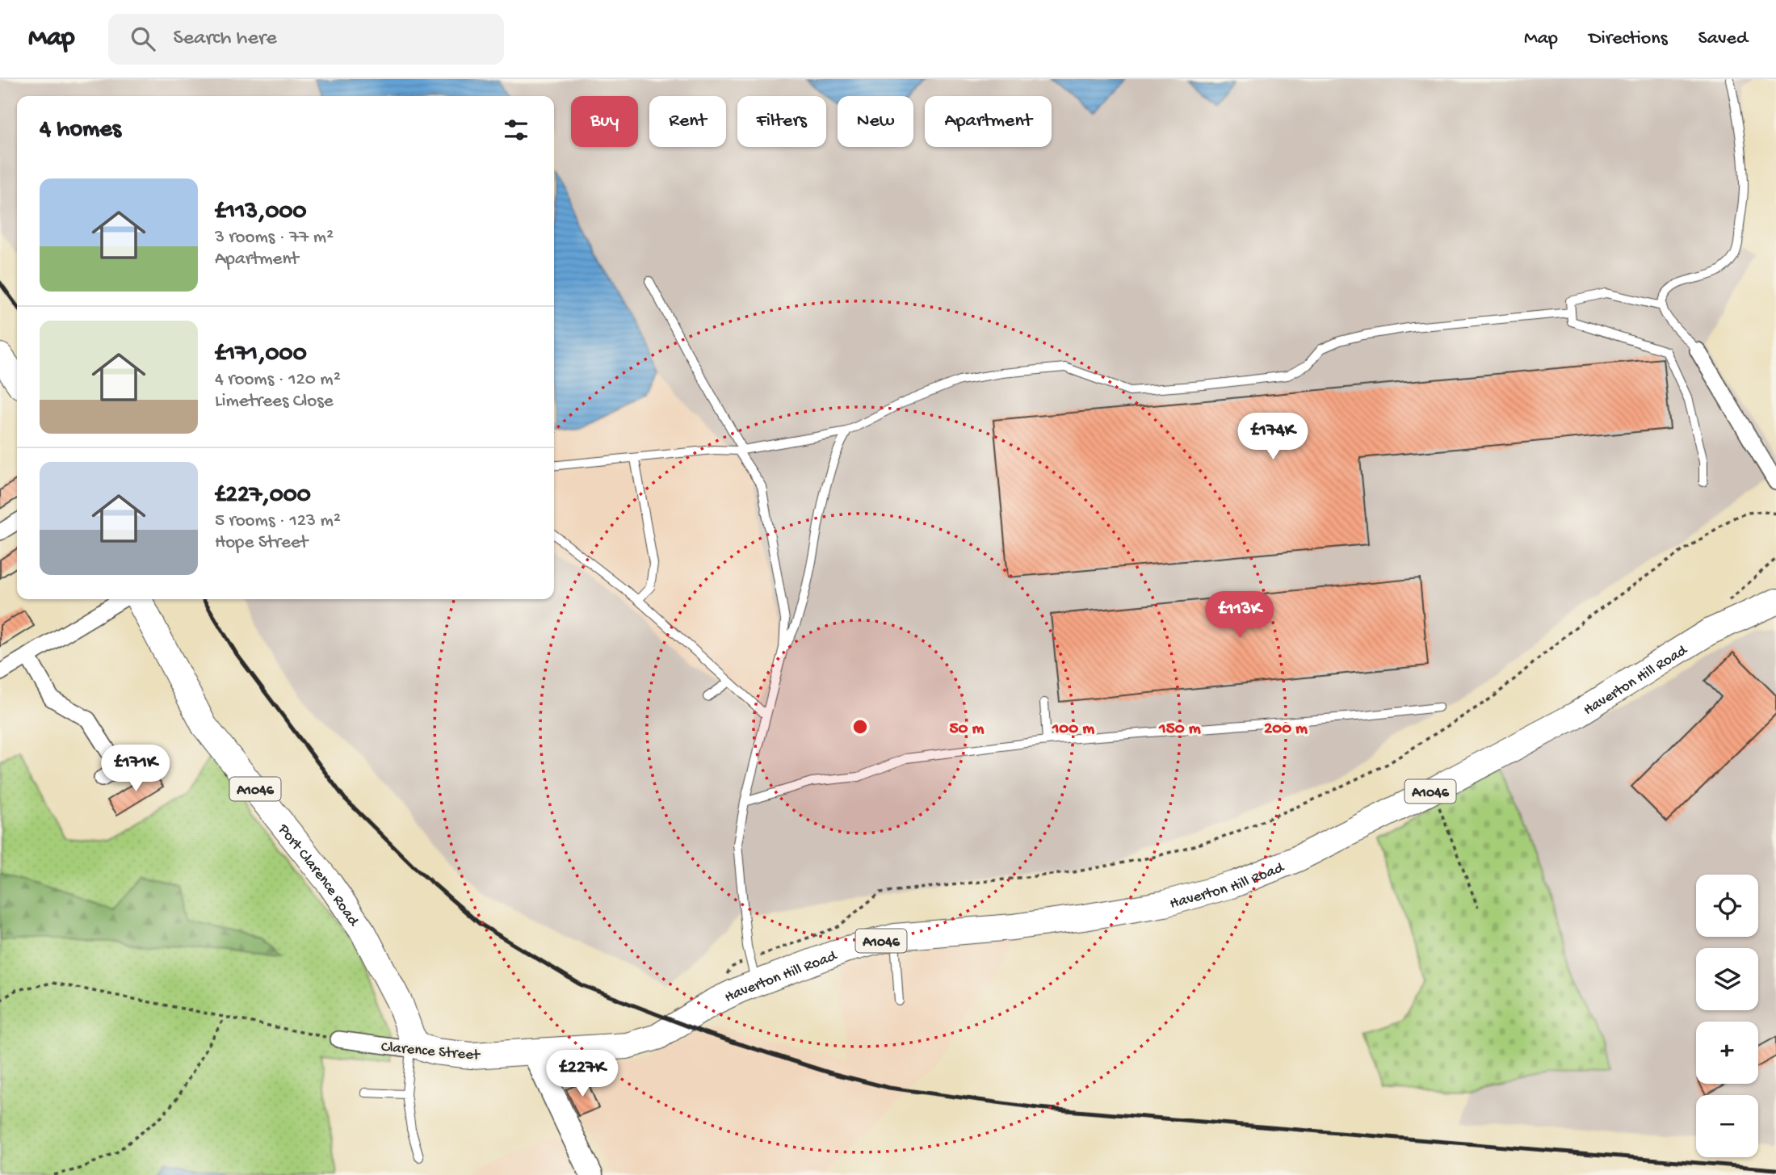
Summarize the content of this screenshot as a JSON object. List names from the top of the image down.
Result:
{
  "streets": {
    "main road": [
      "Haverton Hill Road",
      "A1046",
      "Port Clarence Road",
      "Clarence Street"
    ]
  },
  "crossings": [
    ["Haverton Hill Road", "Clarence Street"],
    ["Port Clarence Road", "Clarence Street"]
  ],
  "page": {
    "header": "Map",
    "search": "Search here",
    "nav": ["Map", "Directions", "Saved"],
    "chip": [
      "Buy",
      "Rent",
      "Filters",
      "New",
      "Apartment"
    ],
    "heading": "4 homes",
    "list": [
      {
        "name": "£113,000",
        "note": "3 rooms · 77 m² · Apartment"
      },
      {
        "name": "£171,000",
        "note": "4 rooms · 120 m² · Limetrees Close"
      },
      {
        "name": "£227,000",
        "note": "5 rooms · 123 m² · Hope Street"
      }
    ],
    "price": [
      "£174K",
      "£113K",
      "£171K",
      "£227K"
    ],
    "map_buttons": ["+", "−"]
  },
  "rings": [
    "50 m",
    "100 m",
    "150 m",
    "200 m"
  ]
}
